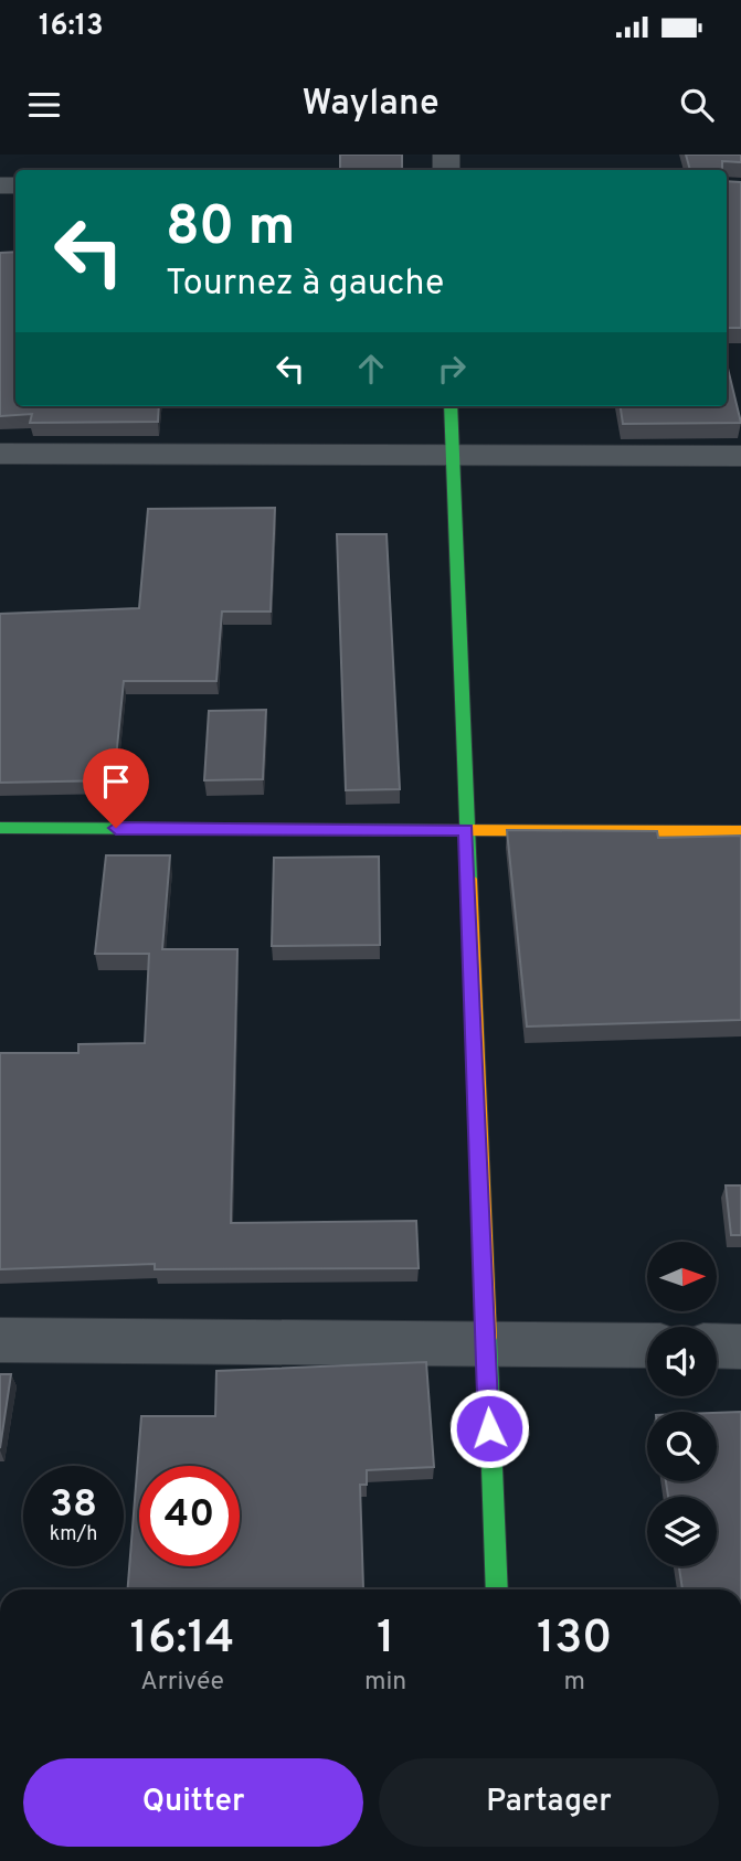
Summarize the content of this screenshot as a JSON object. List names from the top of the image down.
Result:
{
  "north": "right",
  "page": {
    "status": "16:13",
    "header": "Waylane",
    "turn": ["80 m", "Tournez à gauche"],
    "speed": "38 km/h",
    "limit": "40",
    "eta": [
      "16:14",
      "Arrivée",
      "1",
      "min",
      "130",
      "m"
    ],
    "buttons": ["Quitter", "Partager"]
  }
}
